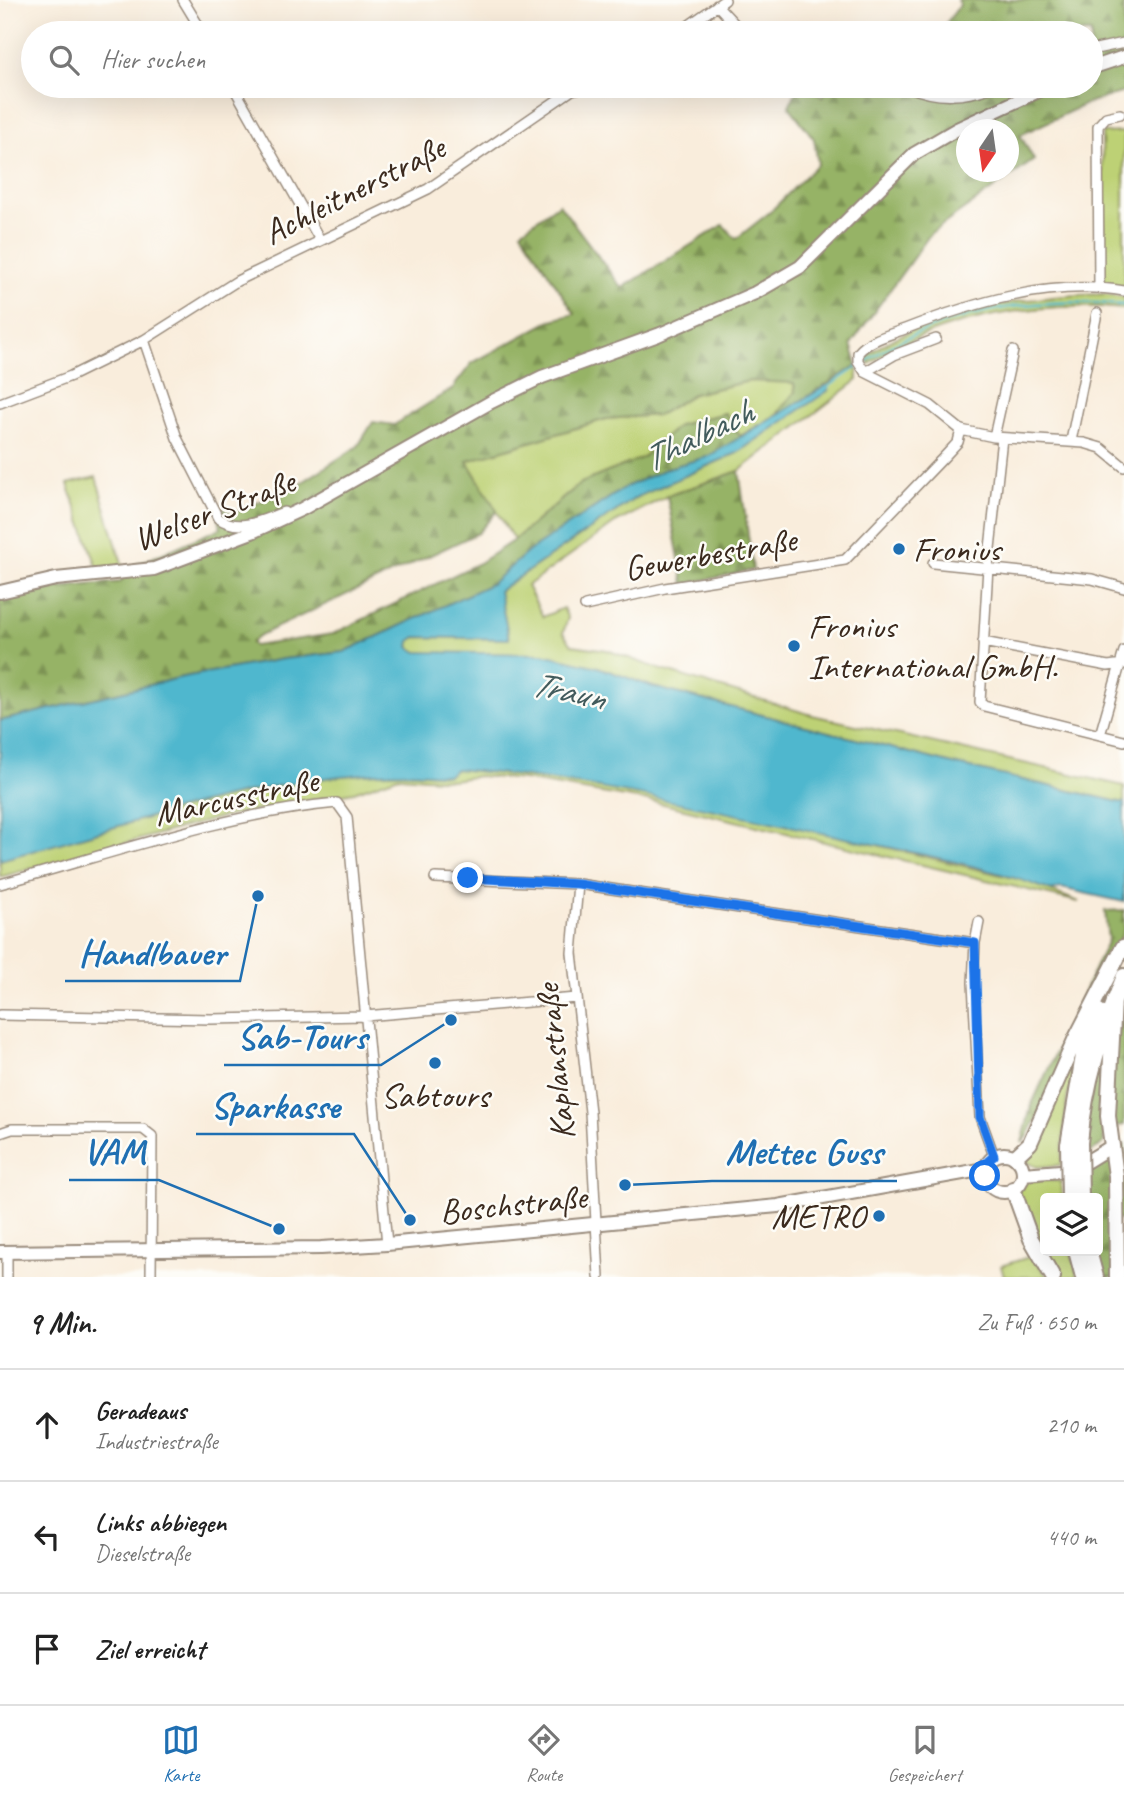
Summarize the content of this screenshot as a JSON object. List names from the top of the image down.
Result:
{
  "streets": {
    "main road": ["Welser Straße", "Boschstraße"],
    "street": [
      "Achleitnerstraße",
      "Gewerbestraße",
      "Marcusstraße",
      "Kaplanstraße"
    ]
  },
  "crossings": [
    ["Marcusstraße", "Boschstraße"],
    ["Kaplanstraße", "Boschstraße"]
  ],
  "water": ["Thalbach", "Traun"],
  "places": [
    "Fronius",
    "Fronius International GmbH.",
    "Handlbauer",
    "Sab-Tours",
    "Sabtours",
    "Mettec Guss",
    "METRO",
    "Sparkasse",
    "VAM"
  ],
  "north": "bottom",
  "page": {
    "search": "Hier suchen",
    "heading": ["9 Min.", "Zu Fuß · 650 m"],
    "list": [
      ["Geradeaus", "Industriestraße", "210 m"],
      ["Links abbiegen", "Dieselstraße", "440 m"],
      "Ziel erreicht"
    ],
    "nav": ["Karte", "Route", "Gespeichert"]
  }
}
